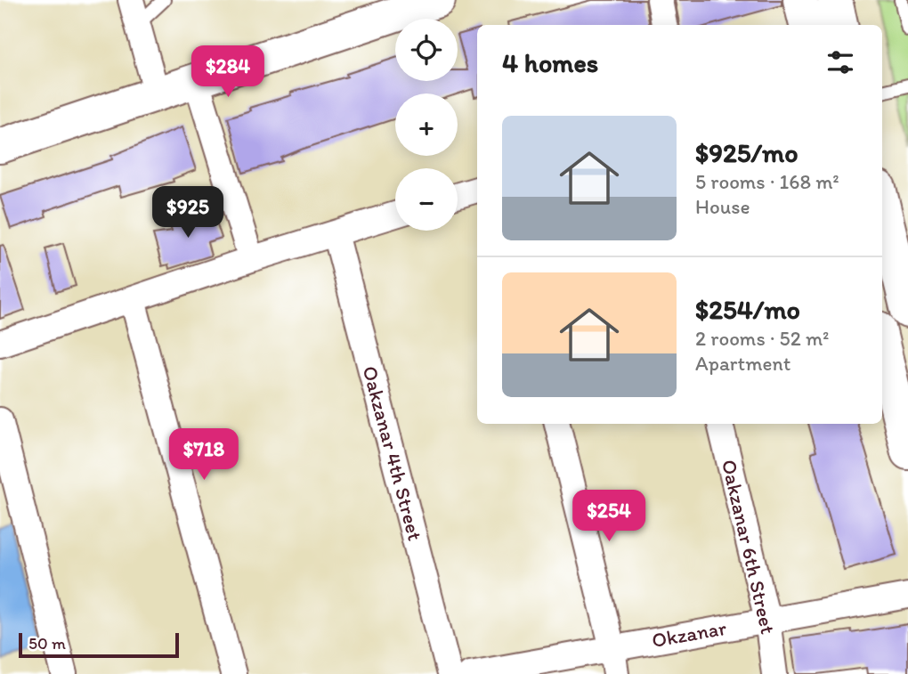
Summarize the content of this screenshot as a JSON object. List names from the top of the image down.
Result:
{
  "streets": {
    "street": ["Oakzanar 4th Street", "Oakzanar 6th Street", "Okzanar"]
  },
  "crossings": [
    ["Oakzanar 6th Street", "Okzanar"]
  ],
  "scale_bar": "50 m",
  "page": {
    "map_buttons": ["+", "−"],
    "heading": "4 homes",
    "price": [
      "$284",
      "$925",
      "$718",
      "$254"
    ],
    "list": [
      {
        "name": "$925/mo",
        "note": "5 rooms · 168 m² · House"
      },
      {
        "name": "$254/mo",
        "note": "2 rooms · 52 m² · Apartment"
      }
    ],
    "scale": "50 m"
  }
}
